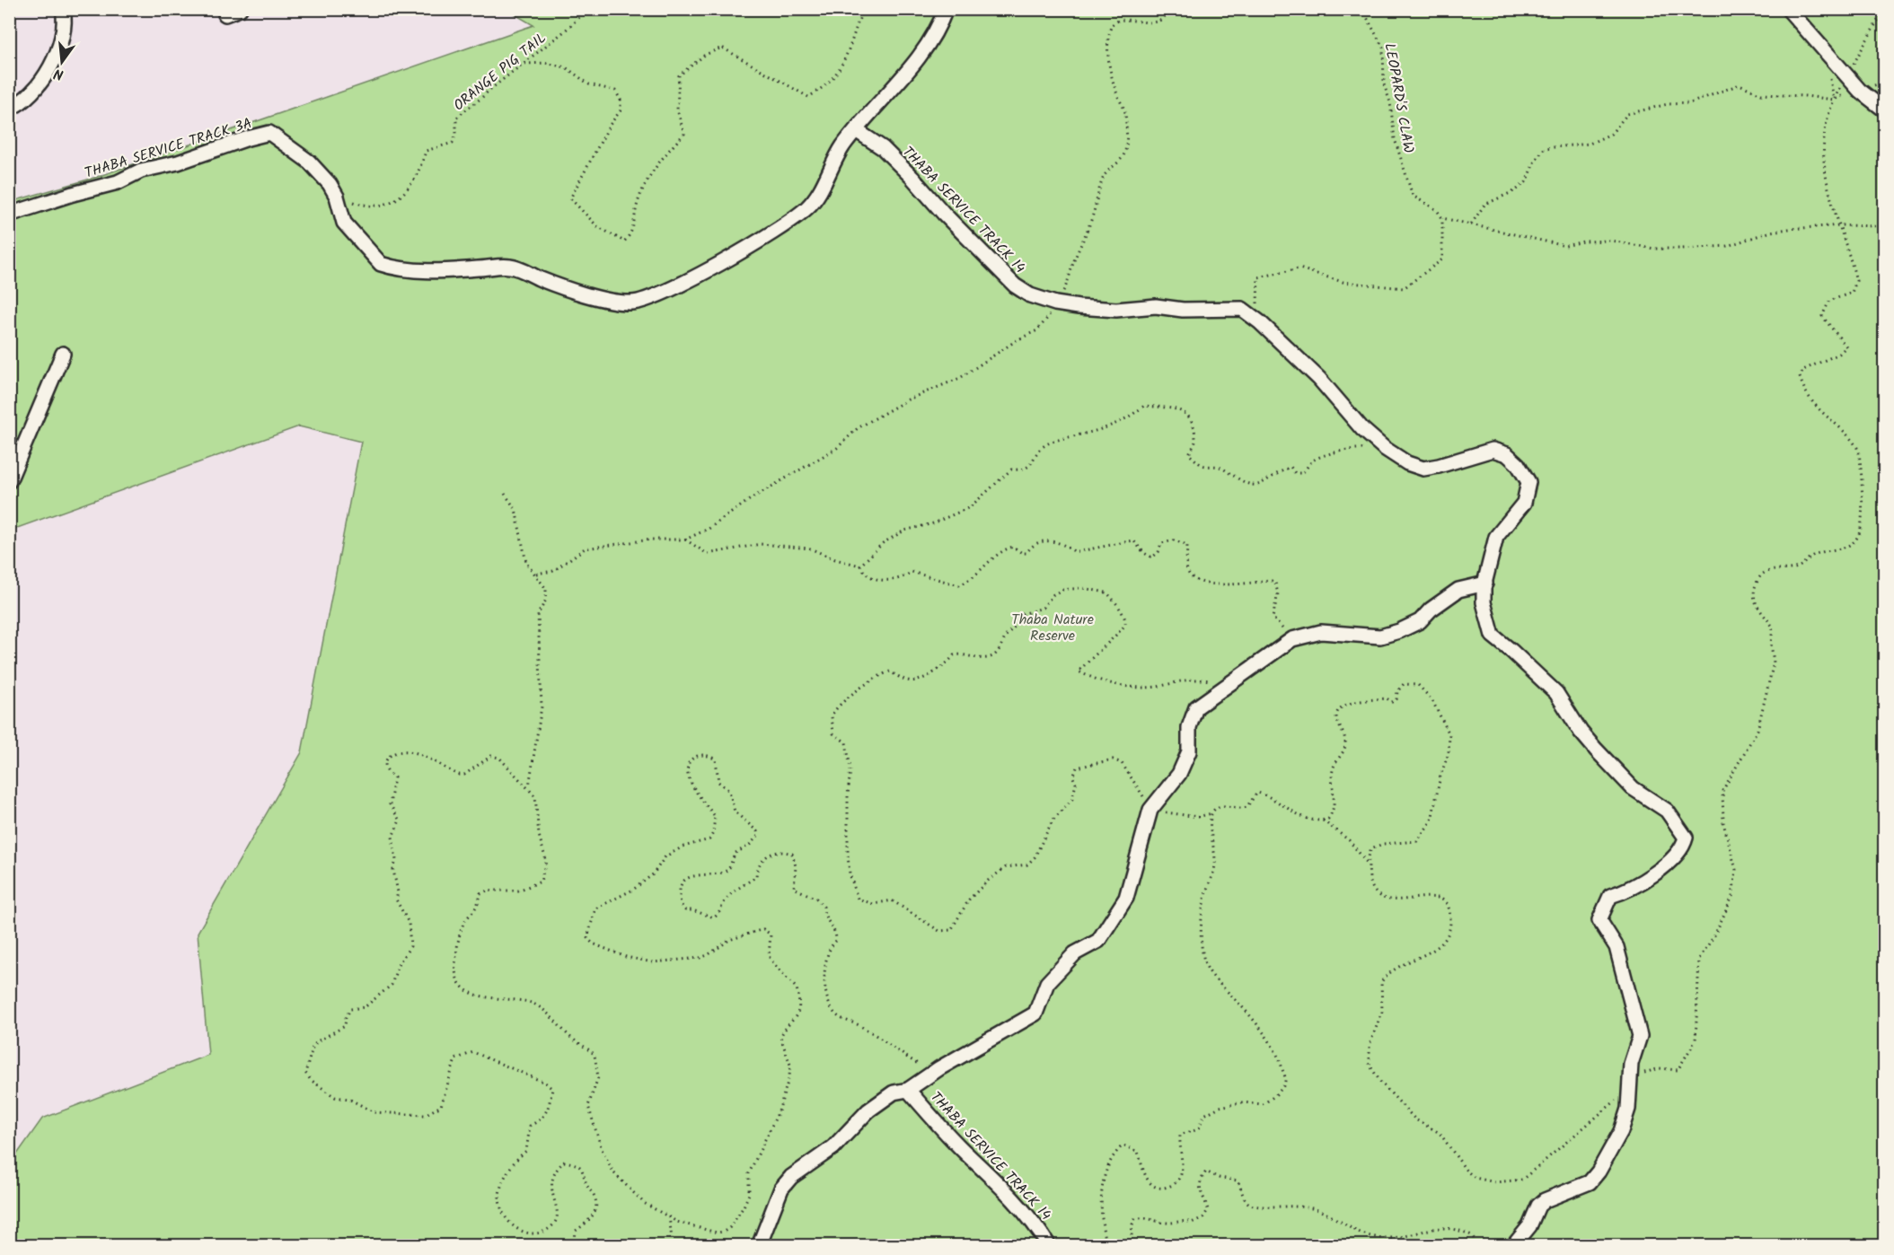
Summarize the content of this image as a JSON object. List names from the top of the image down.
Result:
{
  "streets": {
    "street": ["THABA SERVICE TRACK 3A", "THABA SERVICE TRACK 14"],
    "path": ["ORANGE PIG TAIL", "LEOPARD'S CLAW"]
  },
  "crossings": [
    ["ORANGE PIG TAIL", "THABA SERVICE TRACK 3A"],
    ["THABA SERVICE TRACK 3A", "THABA SERVICE TRACK 14"]
  ],
  "parks": ["Thaba Nature Reserve"],
  "north": "bottom"
}
